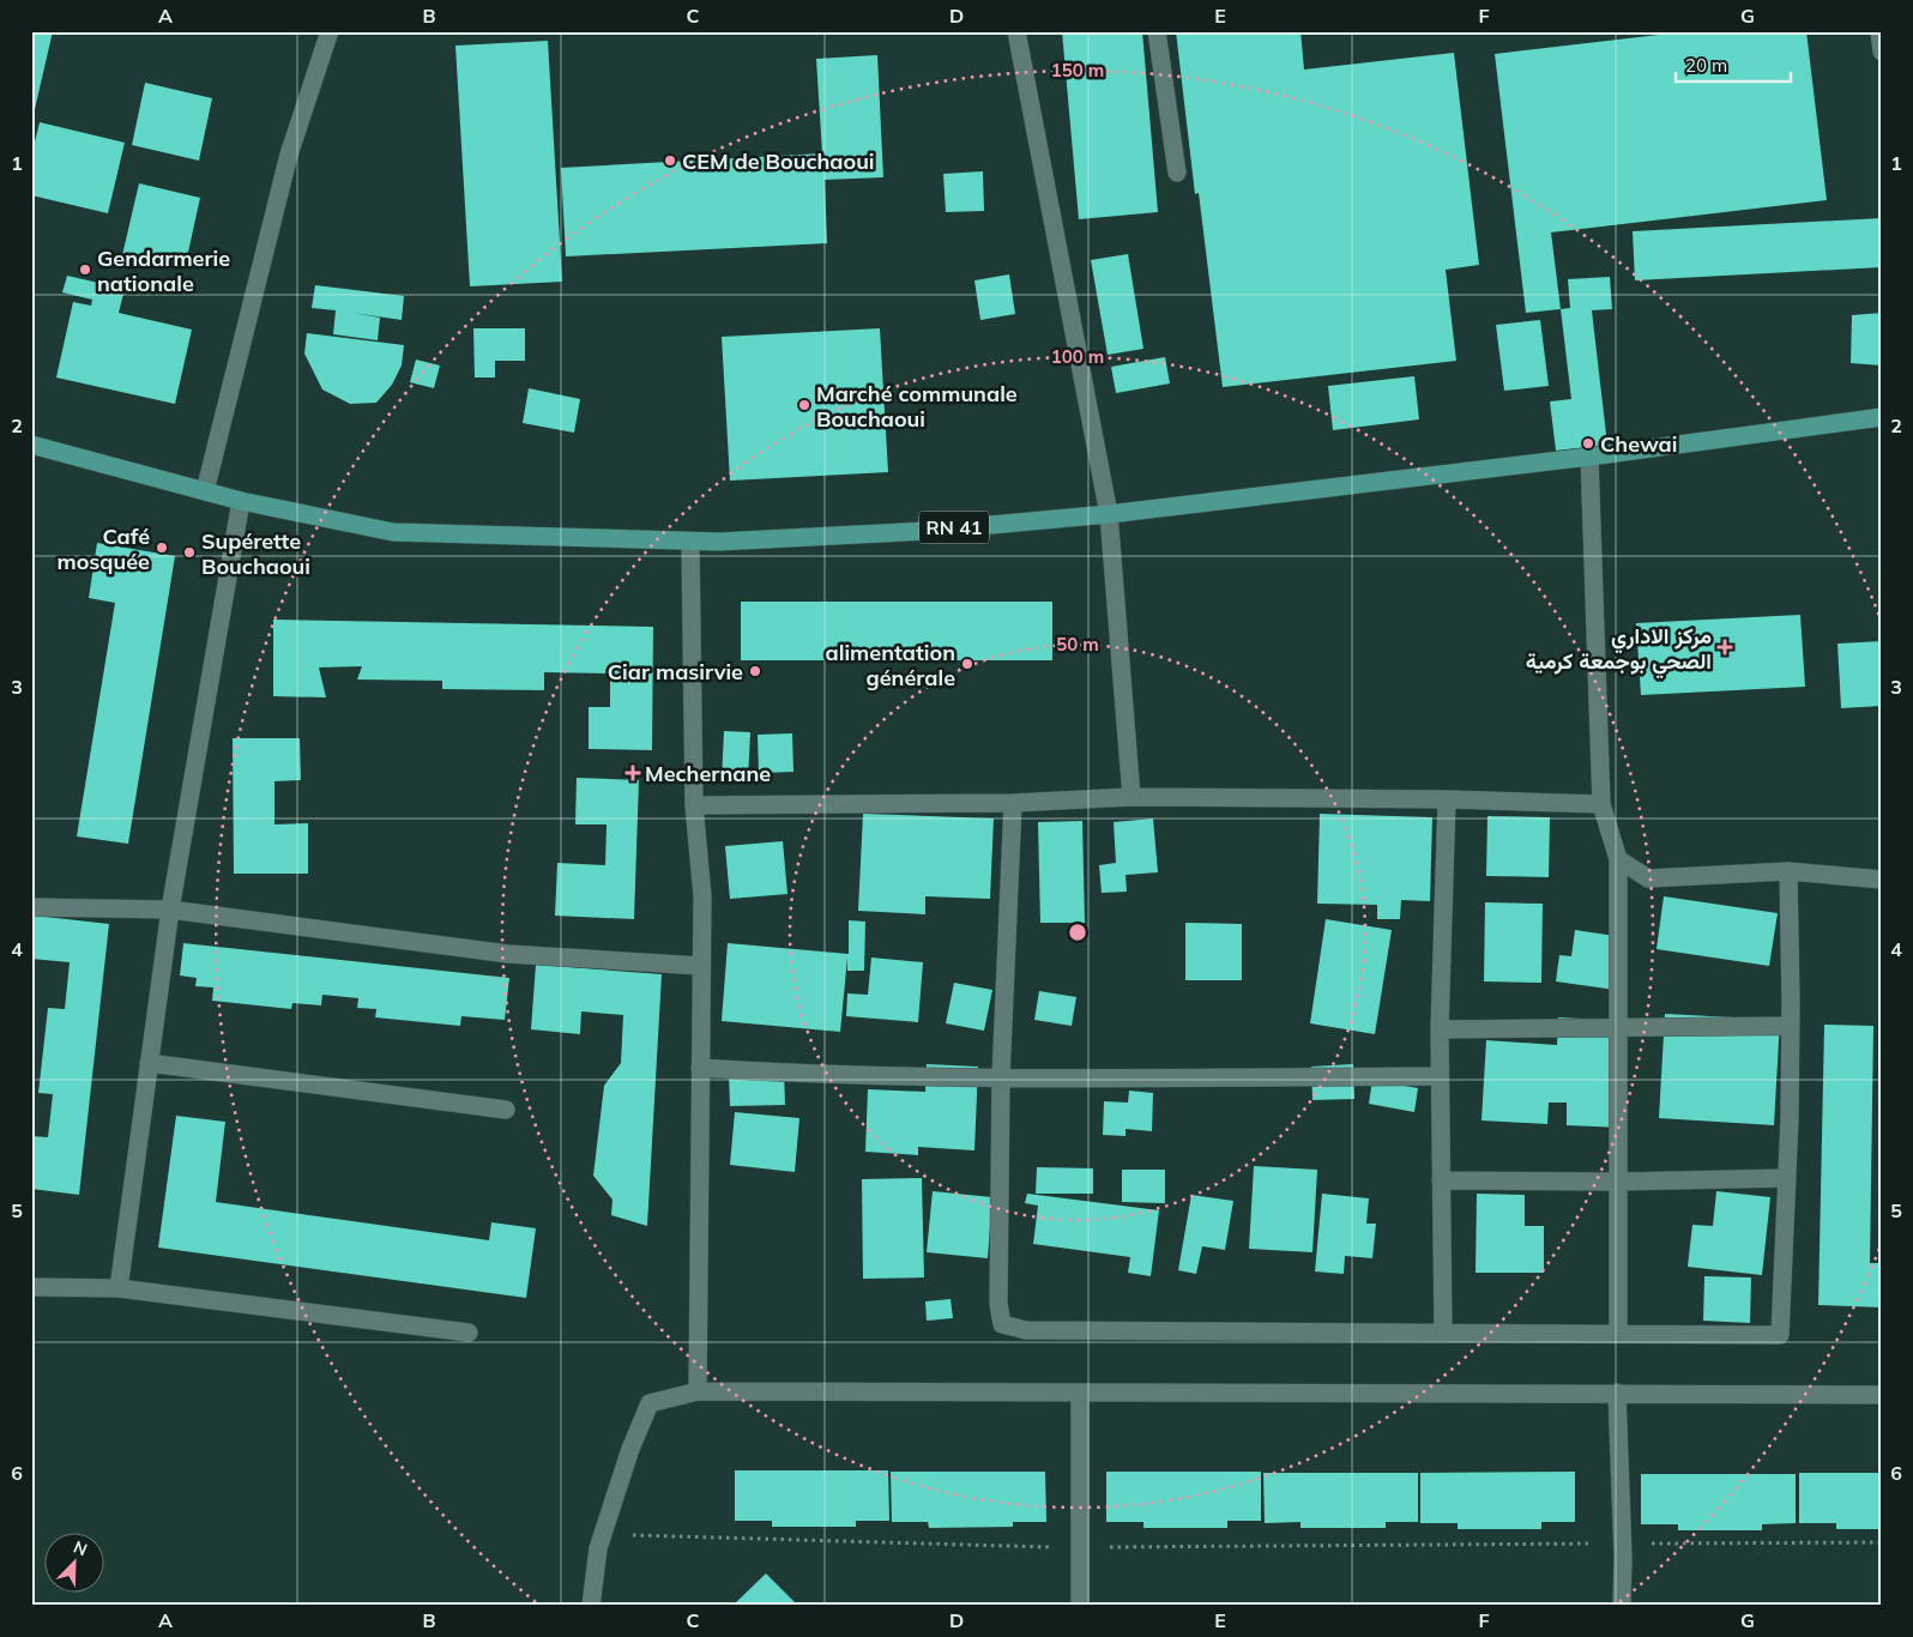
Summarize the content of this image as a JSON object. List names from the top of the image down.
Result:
{
  "streets": {
    "main road": ["RN 41"]
  },
  "places": {
    "other": [
      "CEM de Bouchaoui",
      "Gendarmerie nationale",
      "Marché communale Bouchaoui",
      "Chewai",
      "Café mosquée",
      "Supérette Bouchaoui",
      "alimentation générale",
      "Ciar masirvie"
    ],
    "health": ["مركز الاداري الصحي بوجمعة كرمية", "Mechernane"]
  },
  "scale_bar": "20 m",
  "north": "top right",
  "grid": {
    "columns": [
      "A",
      "B",
      "C",
      "D",
      "E",
      "F",
      "G"
    ],
    "rows": [
      "1",
      "2",
      "3",
      "4",
      "5",
      "6"
    ]
  },
  "rings": ["150 m", "100 m", "50 m"]
}
